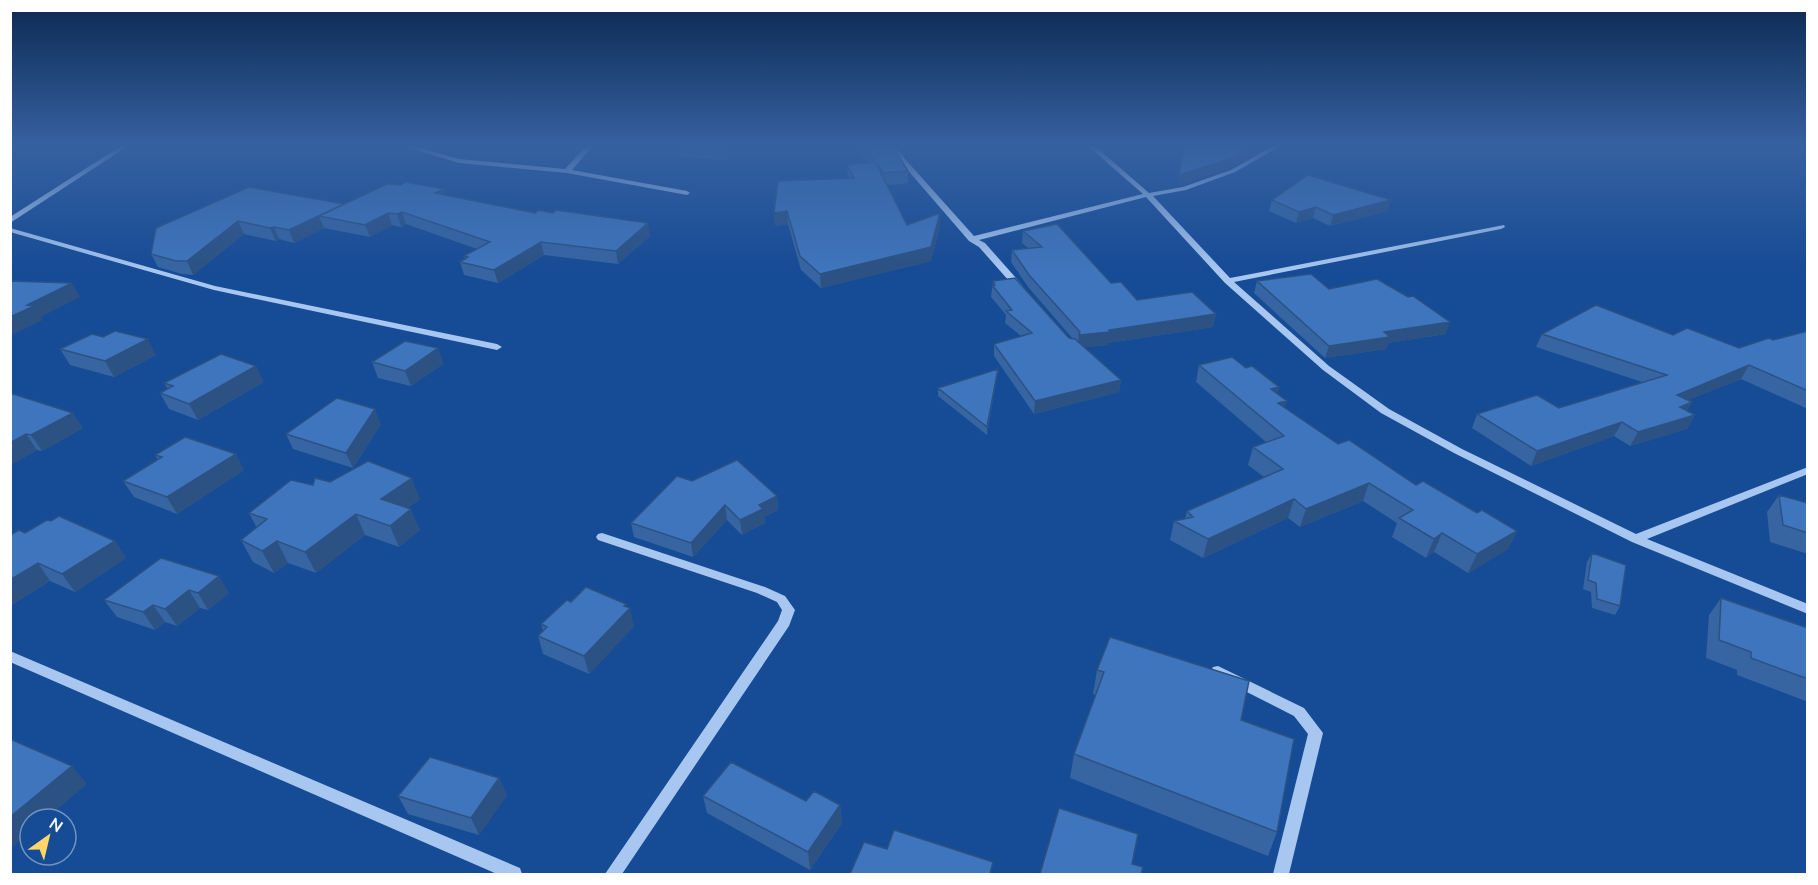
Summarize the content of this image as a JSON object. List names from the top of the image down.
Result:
{
  "north": "top right"
}
